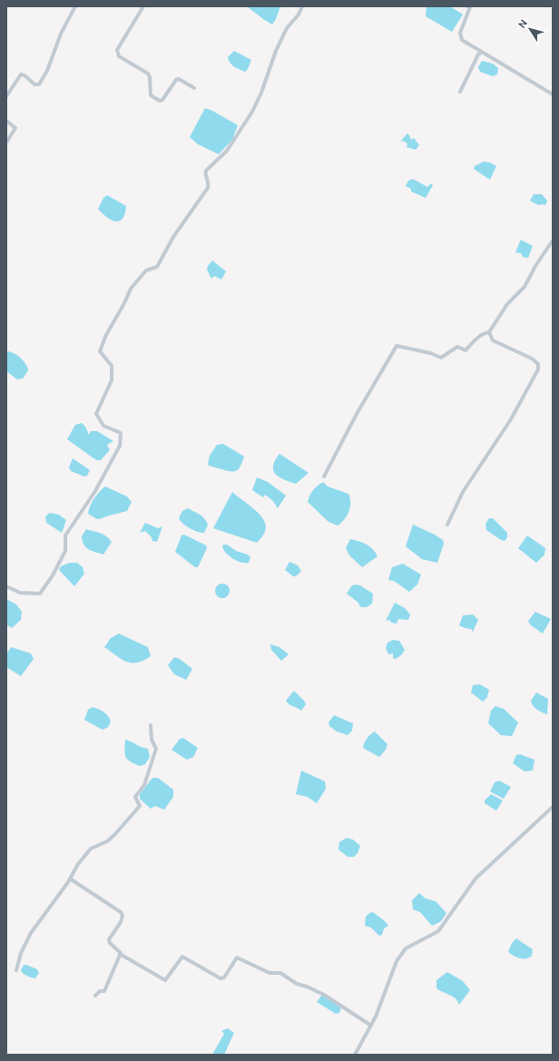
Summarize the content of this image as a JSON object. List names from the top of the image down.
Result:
{
  "north": "top left"
}
